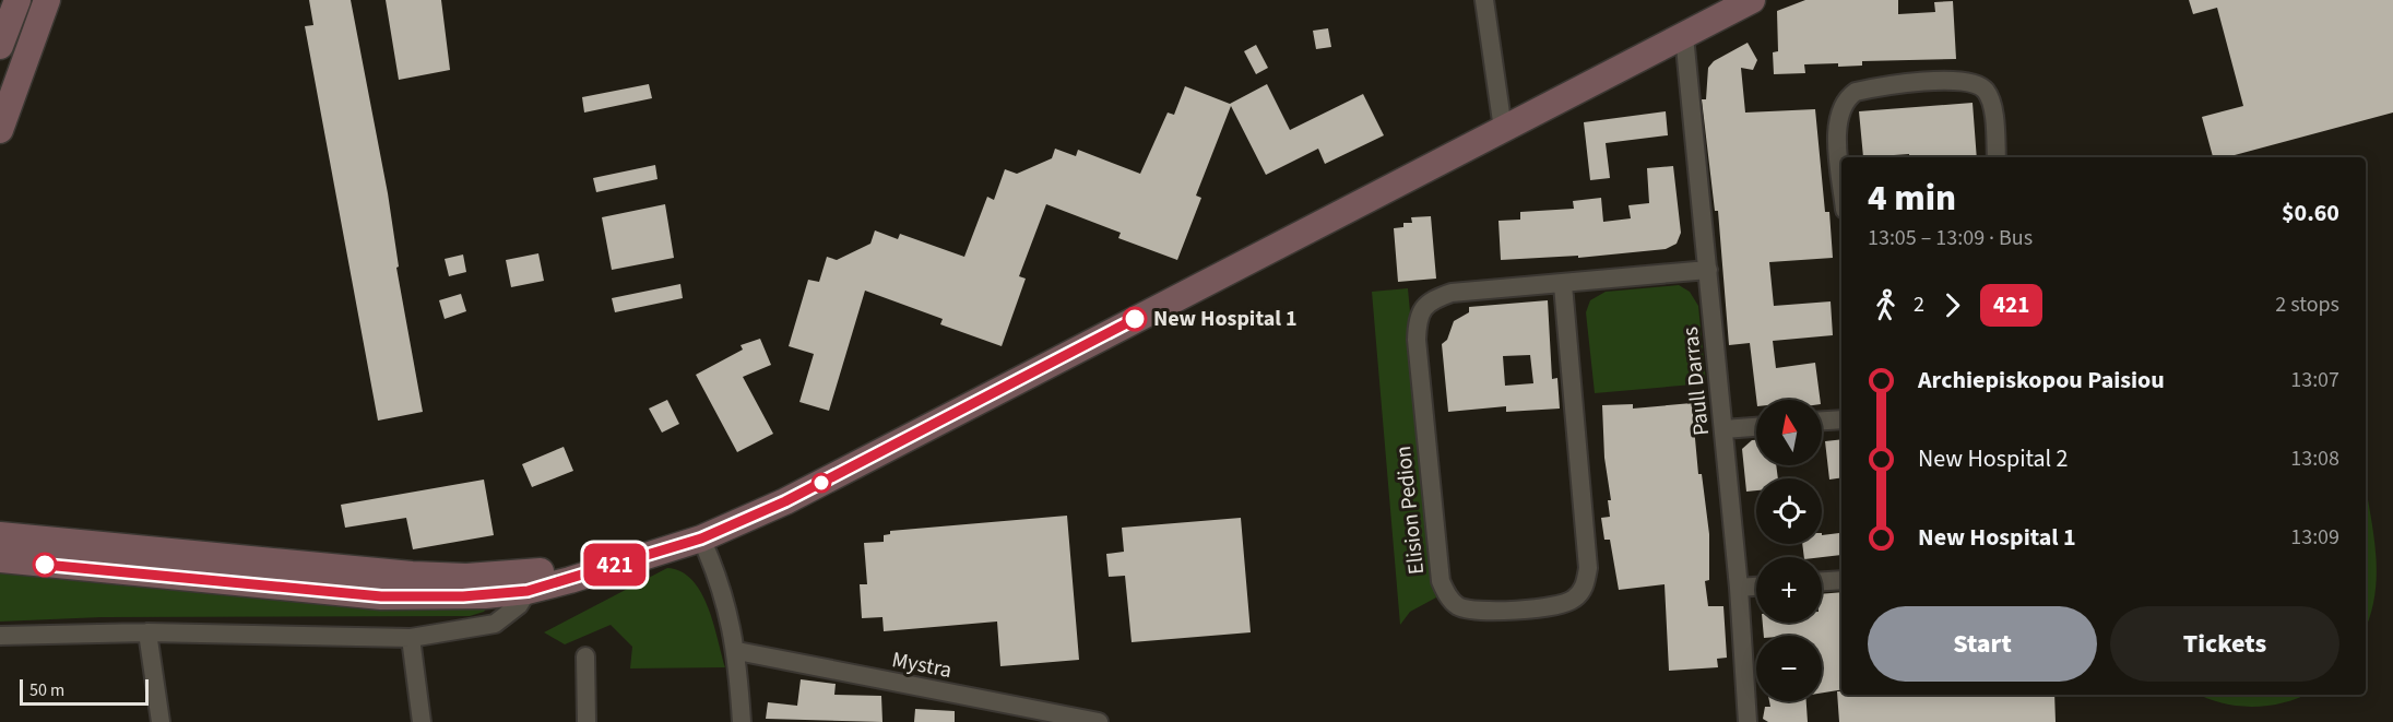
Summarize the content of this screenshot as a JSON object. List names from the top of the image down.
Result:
{
  "streets": {
    "street": ["Paull Darras", "Elision Pedion", "Mystra"]
  },
  "crossings": [
    ["Paull Darras", "Elision Pedion"]
  ],
  "places": ["New Hospital 1"],
  "lines": ["bus line 421"],
  "scale_bar": "50 m",
  "north": "top",
  "page": {
    "on_map": "421",
    "heading": ["4 min", "13:05 – 13:09 · Bus", "$0.60"],
    "legs": ["2", "421", "2 stops"],
    "list": [
      {
        "name": "Archiepiskopou Paisiou",
        "value": "13:07"
      },
      {
        "name": "New Hospital 2",
        "value": "13:08"
      },
      {
        "name": "New Hospital 1",
        "value": "13:09"
      }
    ],
    "map_buttons": ["+", "−"],
    "buttons": ["Start", "Tickets"],
    "scale": "50 m"
  }
}
